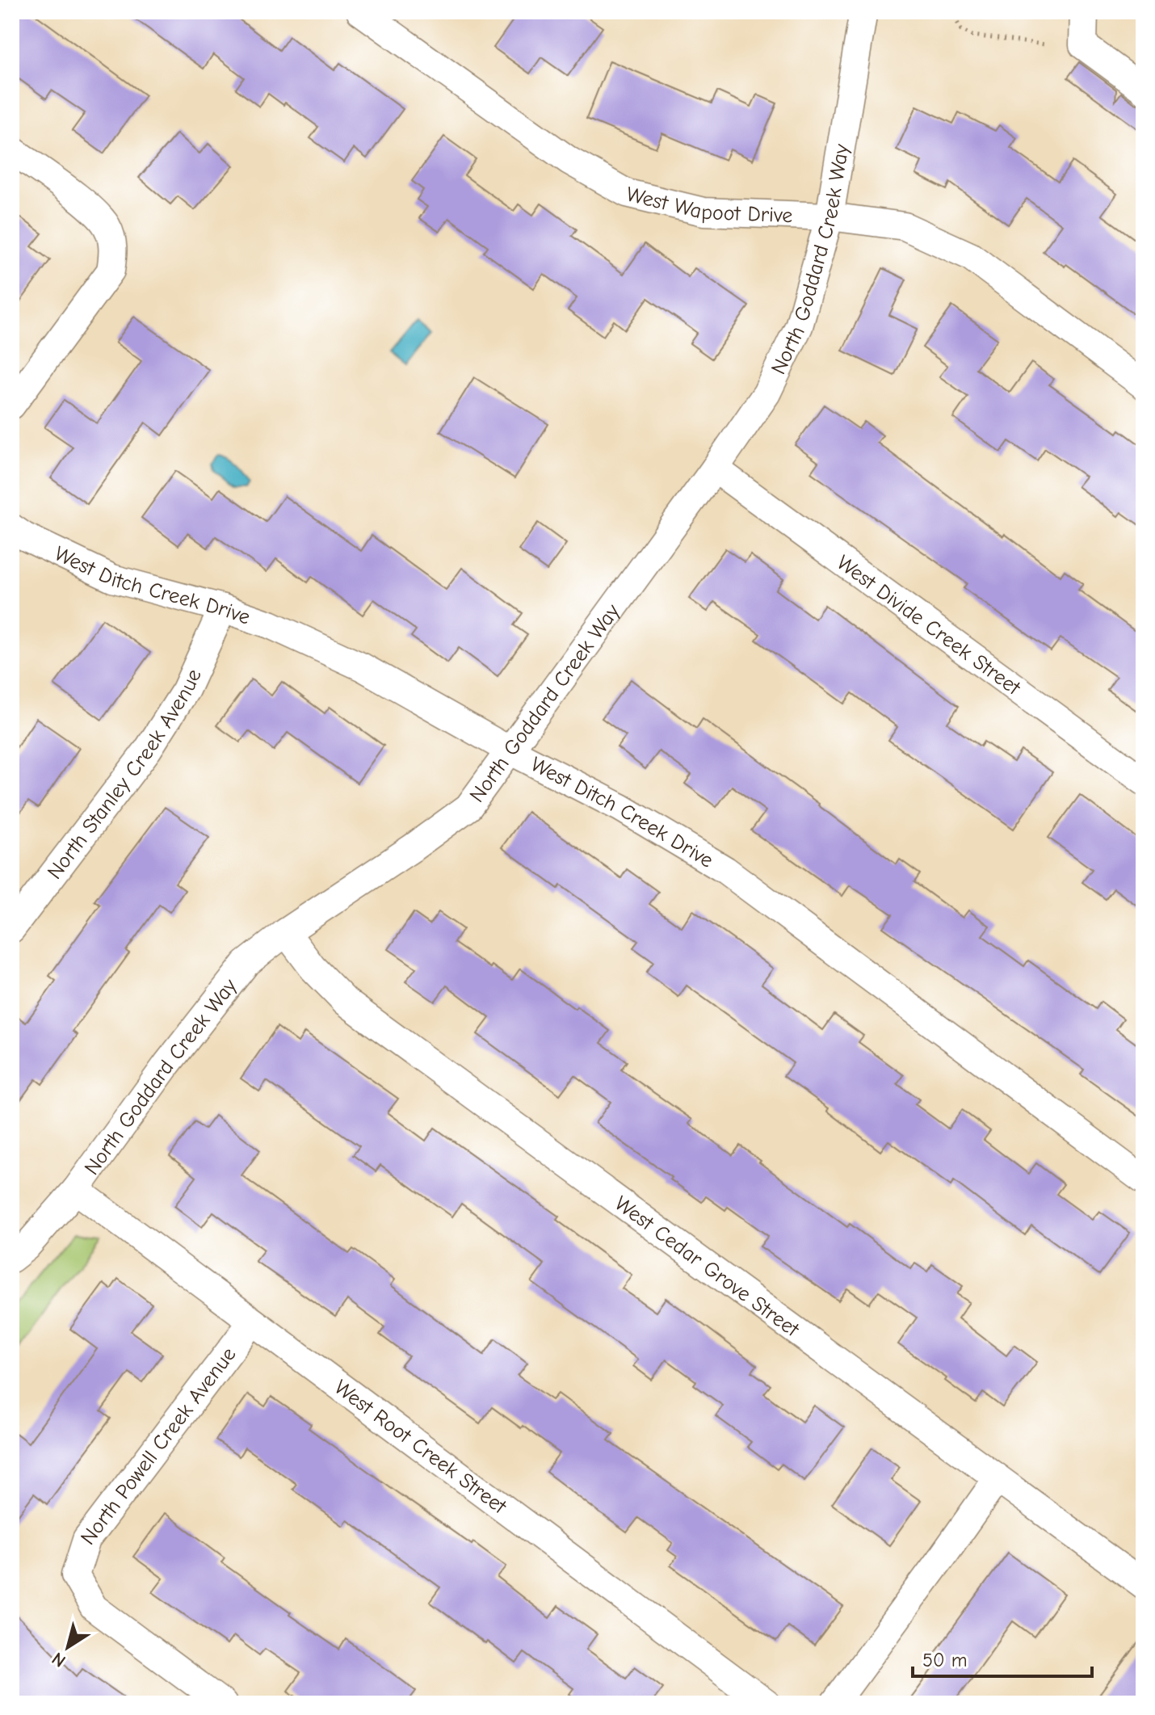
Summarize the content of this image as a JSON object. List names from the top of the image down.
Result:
{
  "streets": {
    "street": [
      "West Wapoot Drive",
      "North Goddard Creek Way",
      "West Ditch Creek Drive",
      "West Divide Creek Street",
      "North Stanley Creek Avenue",
      "West Cedar Grove Street",
      "North Powell Creek Avenue",
      "West Root Creek Street"
    ]
  },
  "crossings": [
    ["West Wapoot Drive", "North Goddard Creek Way"],
    ["North Goddard Creek Way", "West Ditch Creek Drive"],
    ["North Goddard Creek Way", "West Divide Creek Street"],
    ["North Goddard Creek Way", "West Cedar Grove Street"],
    ["North Goddard Creek Way", "West Root Creek Street"],
    ["West Ditch Creek Drive", "North Stanley Creek Avenue"],
    ["North Powell Creek Avenue", "West Root Creek Street"]
  ],
  "scale_bar": "50 m",
  "north": "bottom left"
}
